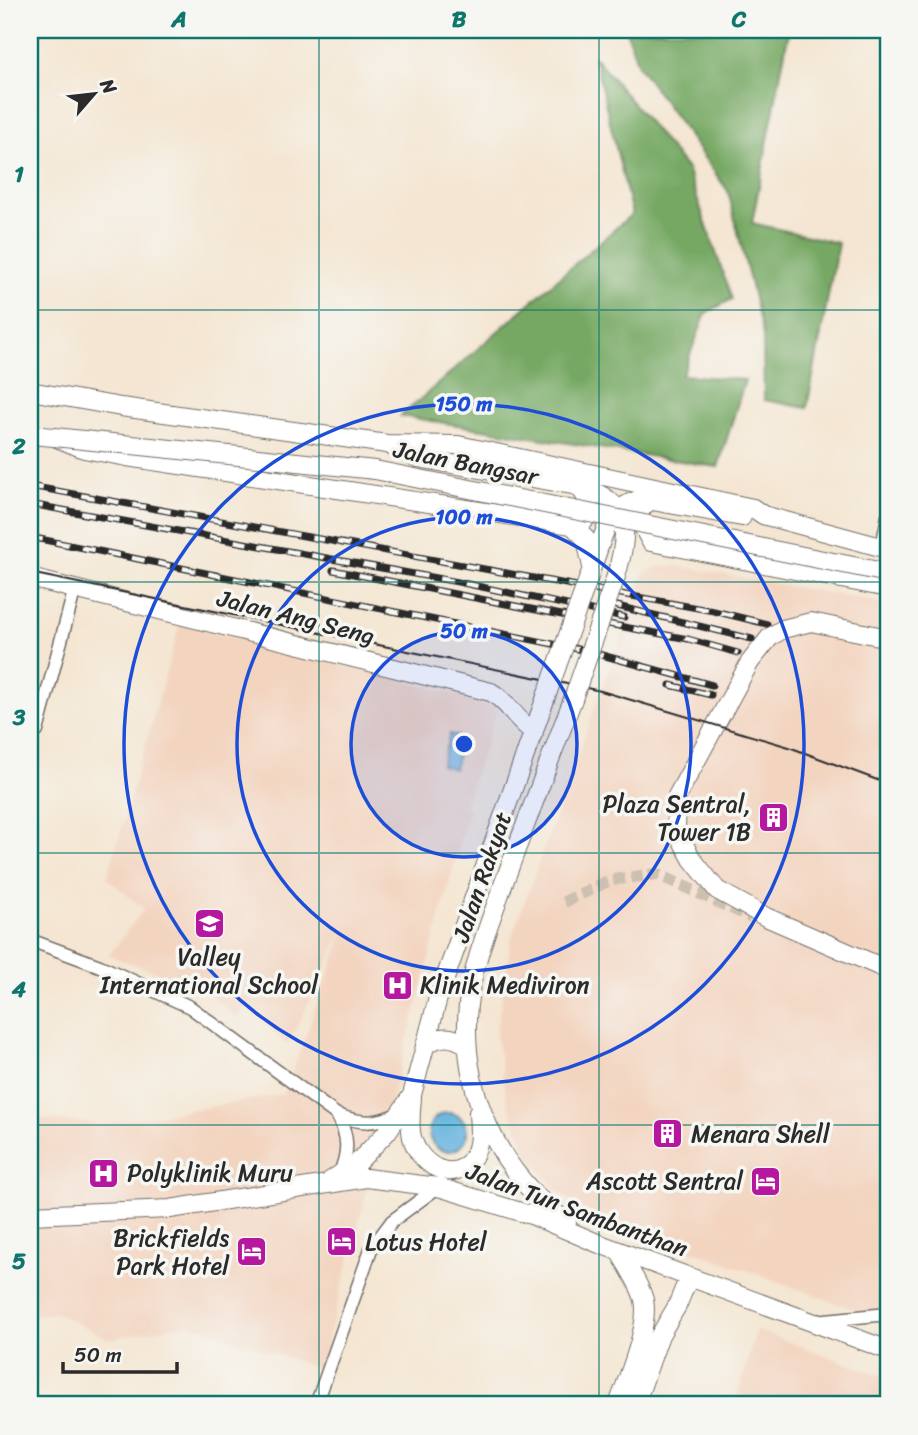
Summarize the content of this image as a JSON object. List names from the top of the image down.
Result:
{
  "streets": {
    "main road": [
      "Jalan Bangsar",
      "Jalan Ang Seng",
      "Jalan Rakyat",
      "Jalan Tun Sambanthan"
    ]
  },
  "crossings": [
    ["Jalan Ang Seng", "Jalan Rakyat"],
    ["Jalan Rakyat", "Jalan Tun Sambanthan"]
  ],
  "places": {
    "building": ["Plaza Sentral, Tower 1B", "Menara Shell"],
    "school or university": ["Valley International School"],
    "hospital": ["Klinik Mediviron", "Polyklinik Muru"],
    "hotel": ["Ascott Sentral", "Lotus Hotel", "Brickfields Park Hotel"]
  },
  "scale_bar": "50 m",
  "north": "top right",
  "grid": {
    "columns": ["A", "B", "C"],
    "rows": [
      "1",
      "2",
      "3",
      "4",
      "5"
    ]
  },
  "rings": ["150 m", "100 m", "50 m"]
}
